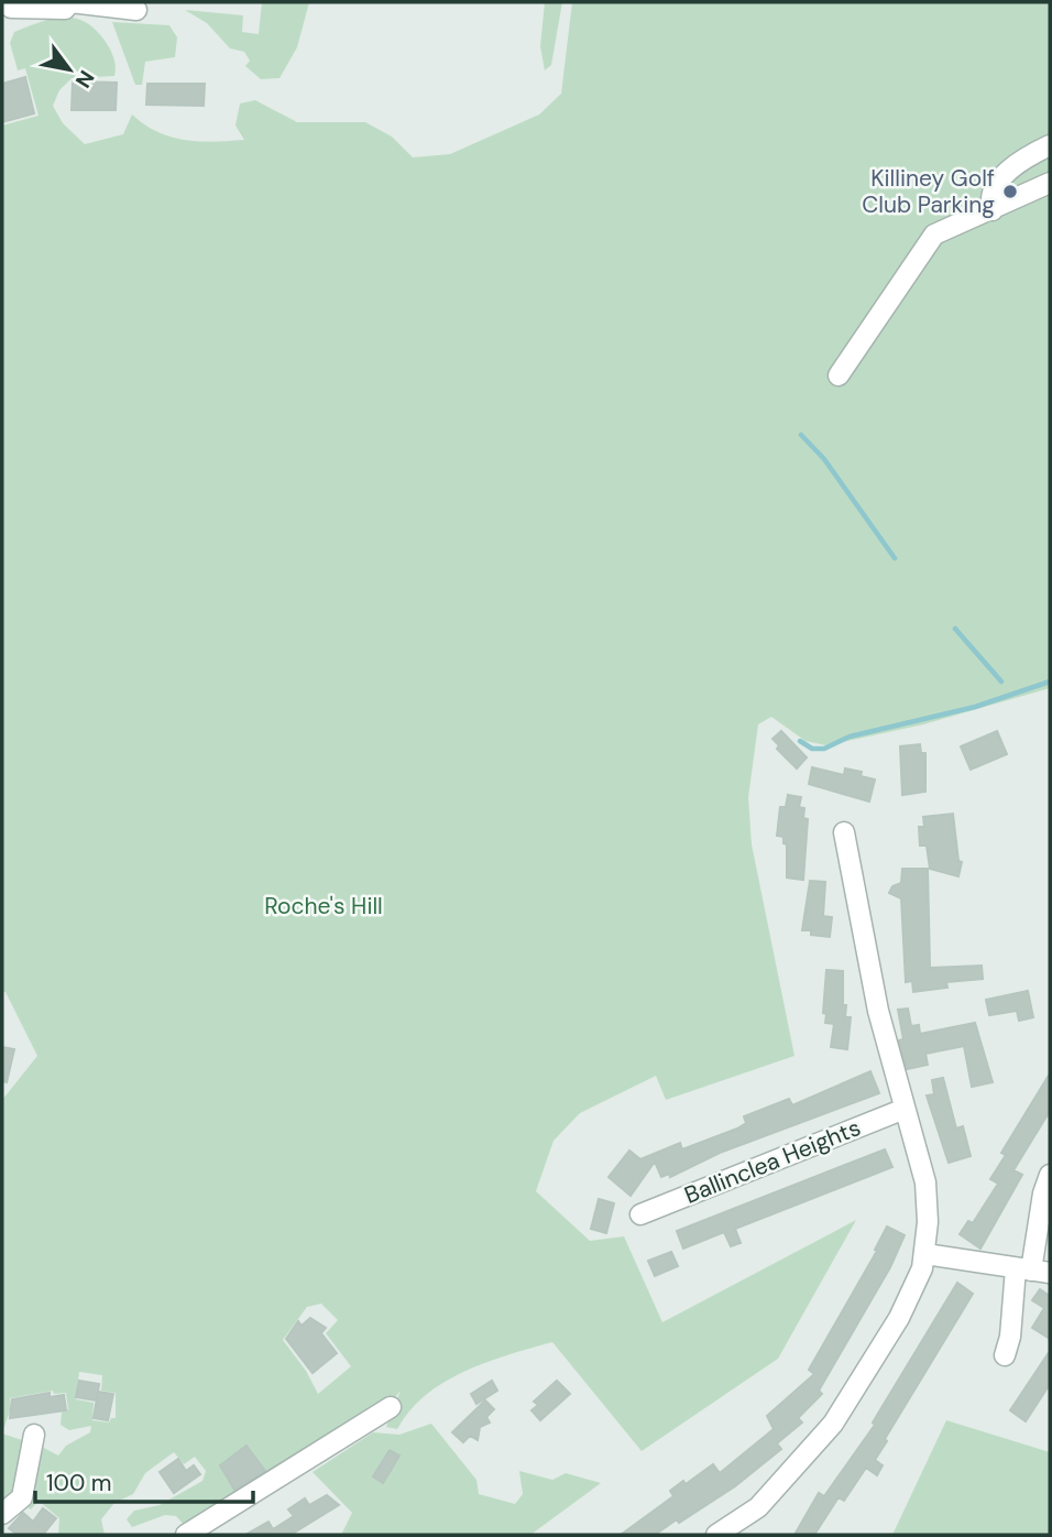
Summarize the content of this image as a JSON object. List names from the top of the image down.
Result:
{
  "streets": {
    "street": ["Ballinclea Heights"]
  },
  "parks": ["Roche's Hill"],
  "places": ["Killiney Golf Club Parking"],
  "scale_bar": "100 m",
  "north": "bottom right"
}
